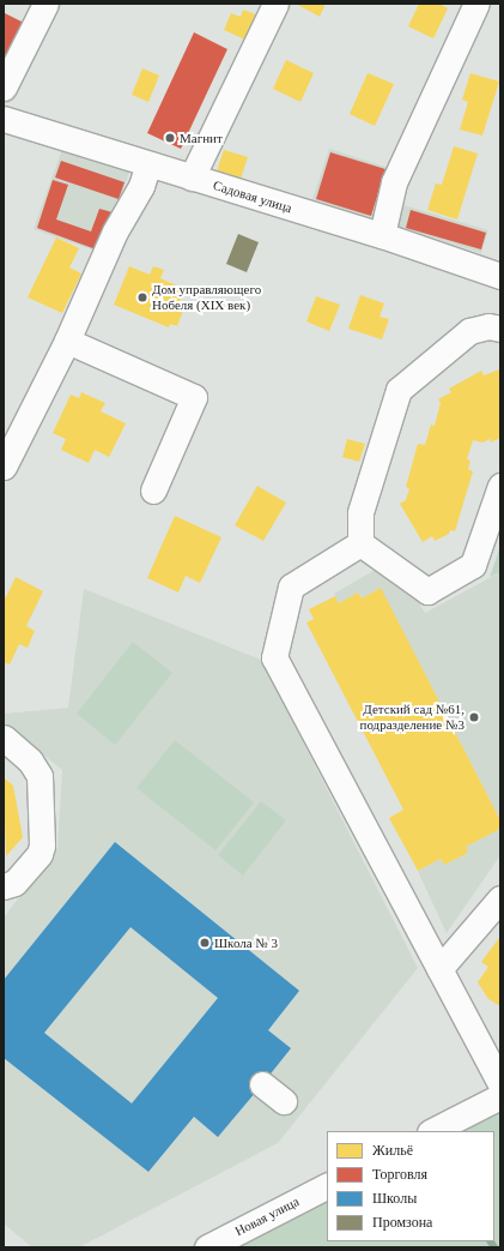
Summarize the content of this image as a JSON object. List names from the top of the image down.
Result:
{
  "streets": {
    "street": ["Садовая улица", "Новая улица"]
  },
  "places": [
    "Магнит",
    "Дом управляющего Нобеля (XIX век)",
    "Детский сад №61, подразделение №3",
    "Школа № 3"
  ],
  "legend": [
    "Жильё",
    "Торговля",
    "Школы",
    "Промзона"
  ]
}
